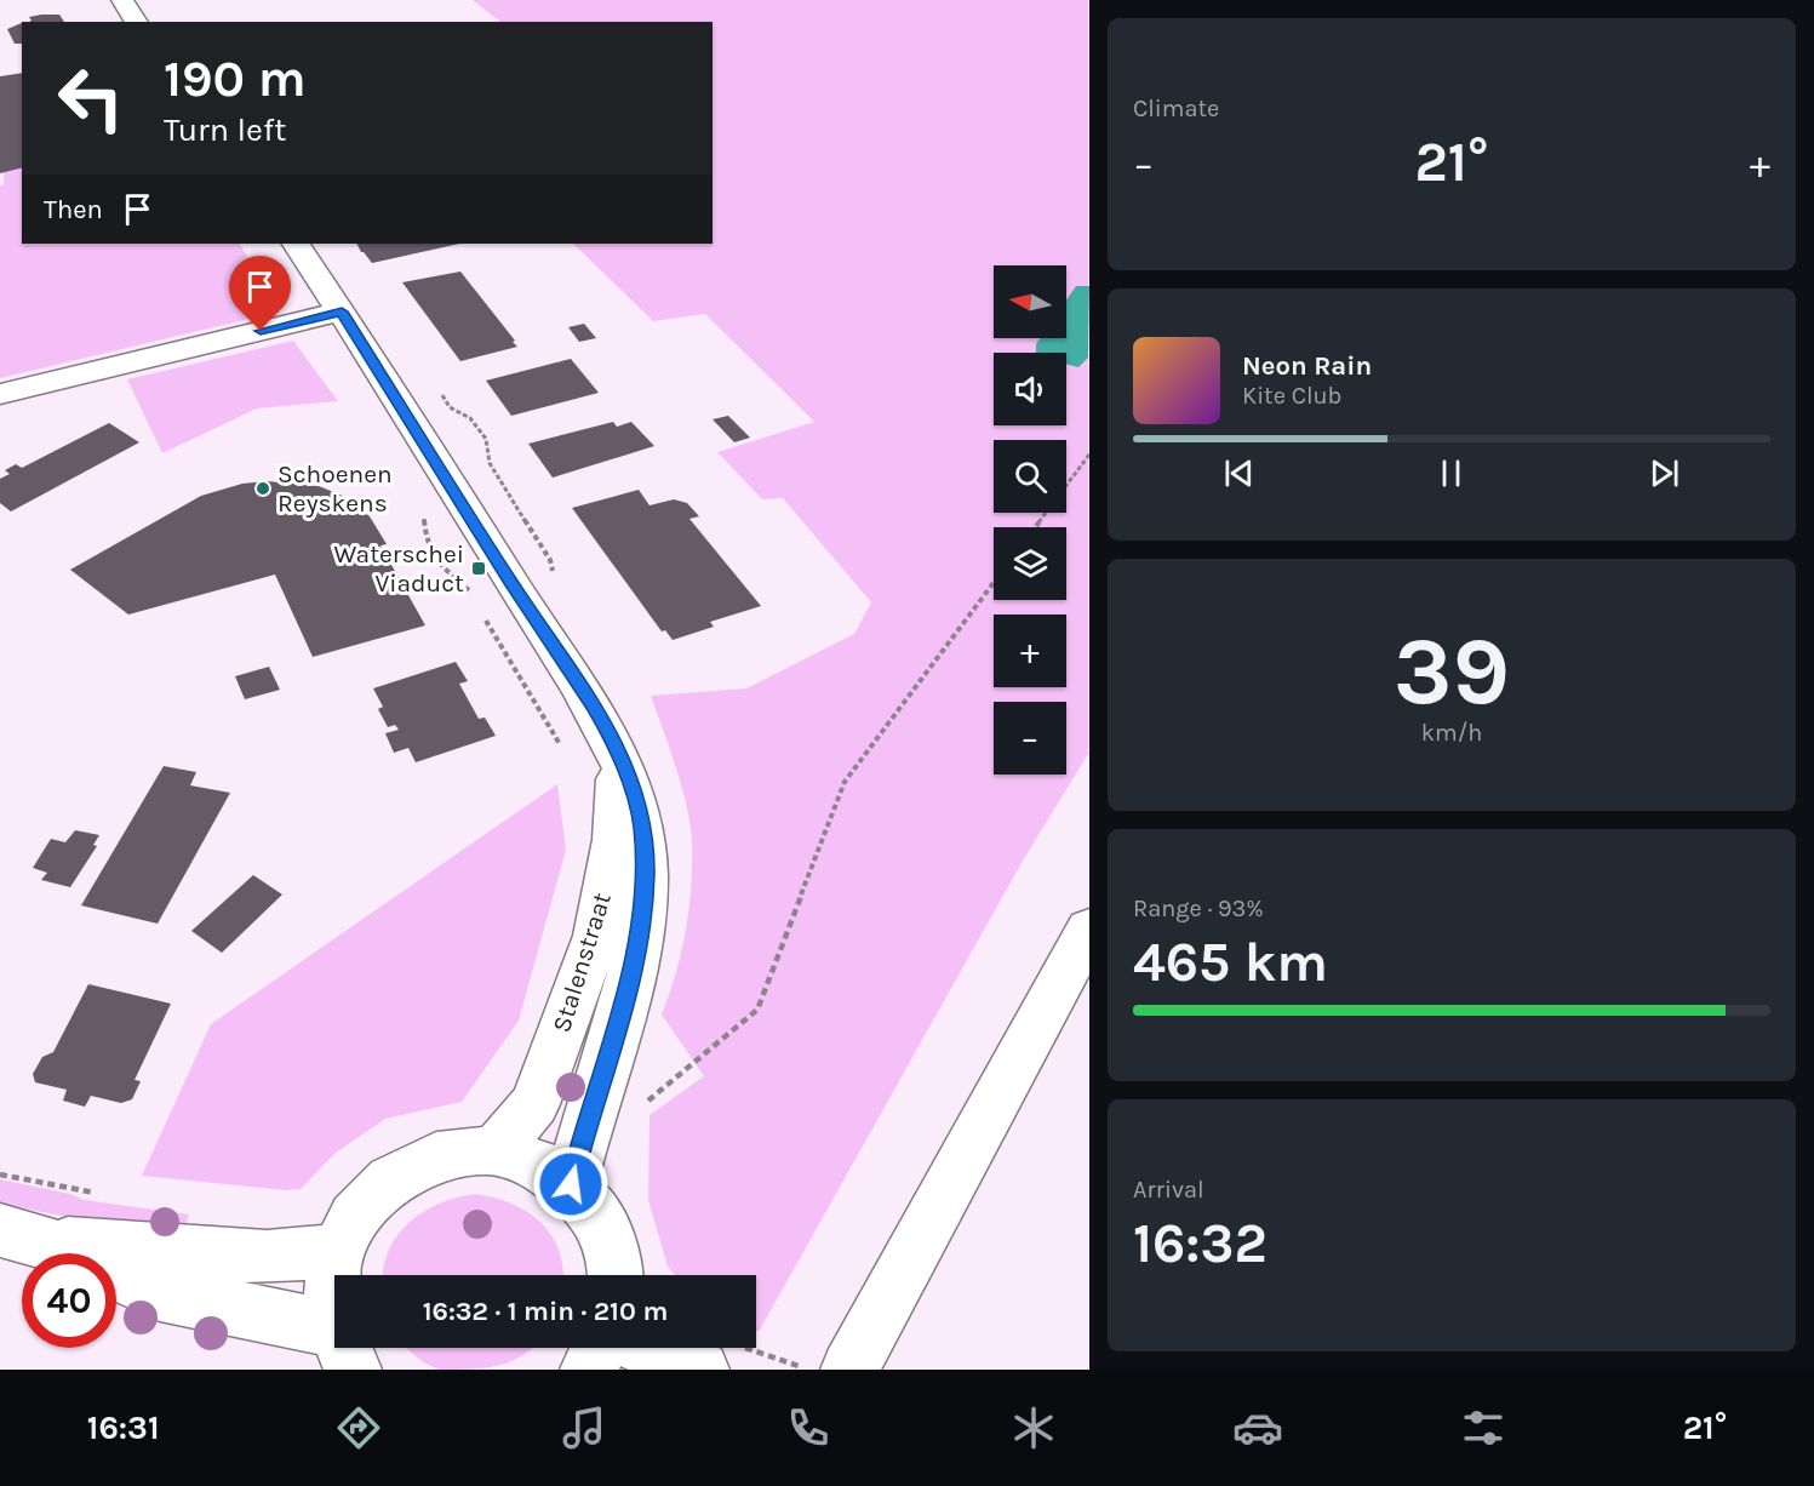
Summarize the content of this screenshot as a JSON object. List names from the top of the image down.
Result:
{
  "streets": {
    "main road": ["Stalenstraat"]
  },
  "places": {
    "other": ["Schoenen Reyskens"],
    "transit": ["Waterschei Viaduct"]
  },
  "north": "left",
  "page": {
    "tile": [
      "Climate",
      ["39", "km/h"],
      ["Range · 93%", "465 km"],
      ["Arrival", "16:32"]
    ],
    "turn": ["190 m", "Turn left"],
    "heat": ["−", "21°", "+"],
    "then": "Then",
    "map_buttons": ["+", "−"],
    "song": ["Neon Rain", "Kite Club"],
    "limit": "40",
    "trip": "16:32 · 1 min · 210 m",
    "tabs": ["16:31", "21°"]
  }
}
